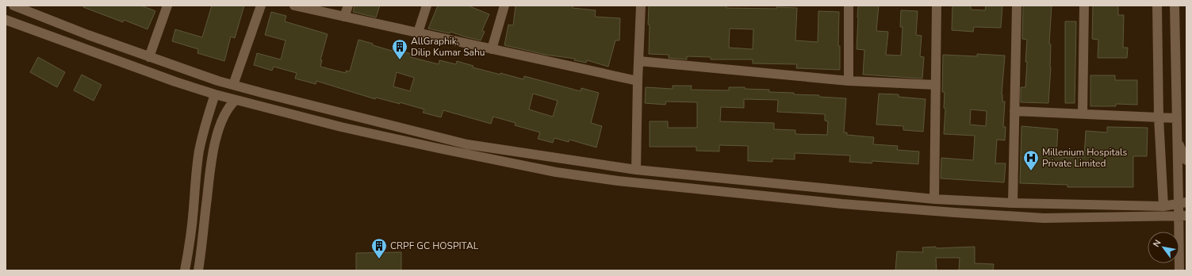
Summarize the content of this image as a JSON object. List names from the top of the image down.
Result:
{
  "places": {
    "building": ["AllGraphik, Dilip Kumar Sahu", "CRPF GC HOSPITAL"],
    "hospital": ["Millenium Hospitals Private Limited"]
  },
  "north": "top left"
}
